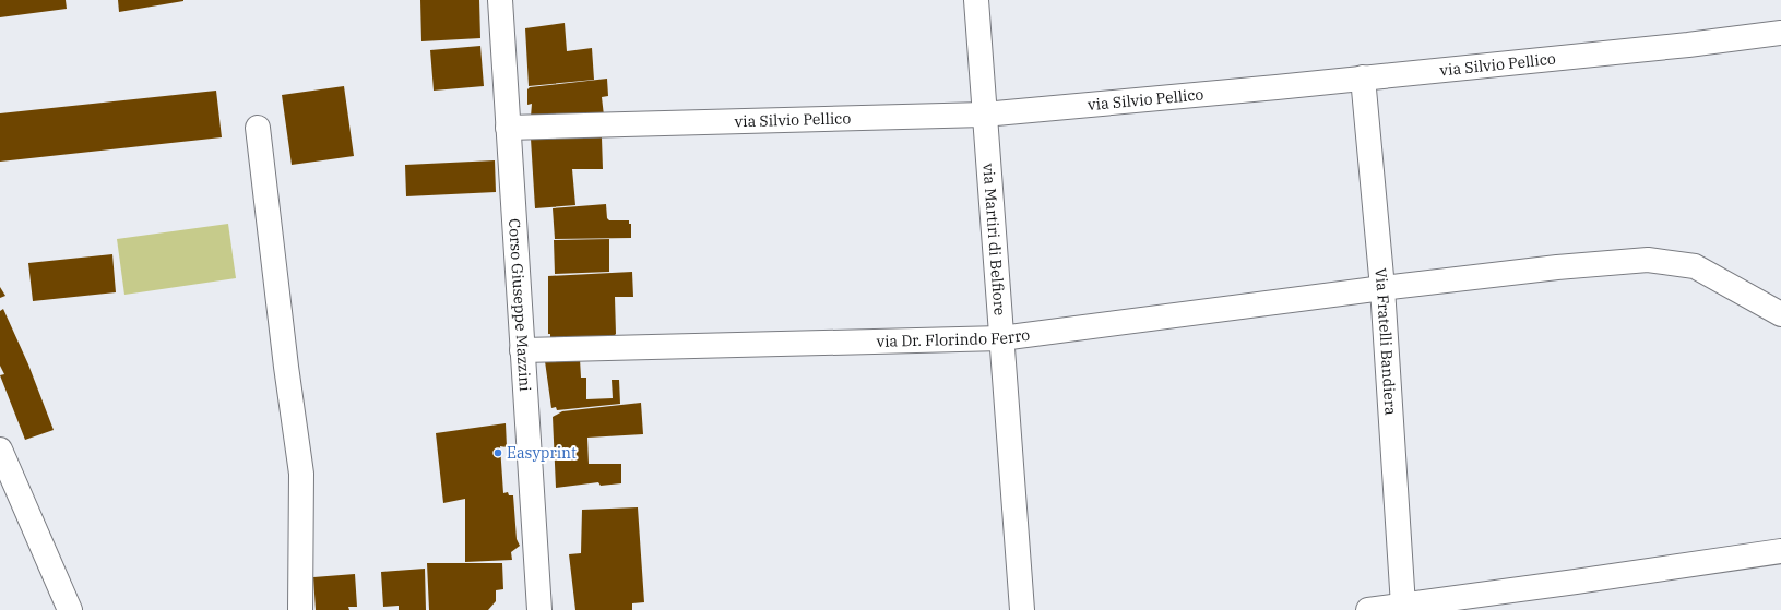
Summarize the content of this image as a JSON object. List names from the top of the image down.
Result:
{
  "streets": {
    "street": [
      "via Silvio Pellico",
      "via Martiri di Belfiore",
      "Corso Giuseppe Mazzini",
      "via Dr. Florindo Ferro",
      "Via Fratelli Bandiera"
    ]
  },
  "crossings": [
    ["via Silvio Pellico", "via Martiri di Belfiore"],
    ["via Silvio Pellico", "Corso Giuseppe Mazzini"],
    ["via Silvio Pellico", "Via Fratelli Bandiera"],
    ["via Martiri di Belfiore", "via Dr. Florindo Ferro"],
    ["Corso Giuseppe Mazzini", "via Dr. Florindo Ferro"],
    ["via Dr. Florindo Ferro", "Via Fratelli Bandiera"]
  ],
  "places": ["Easyprint"]
}
